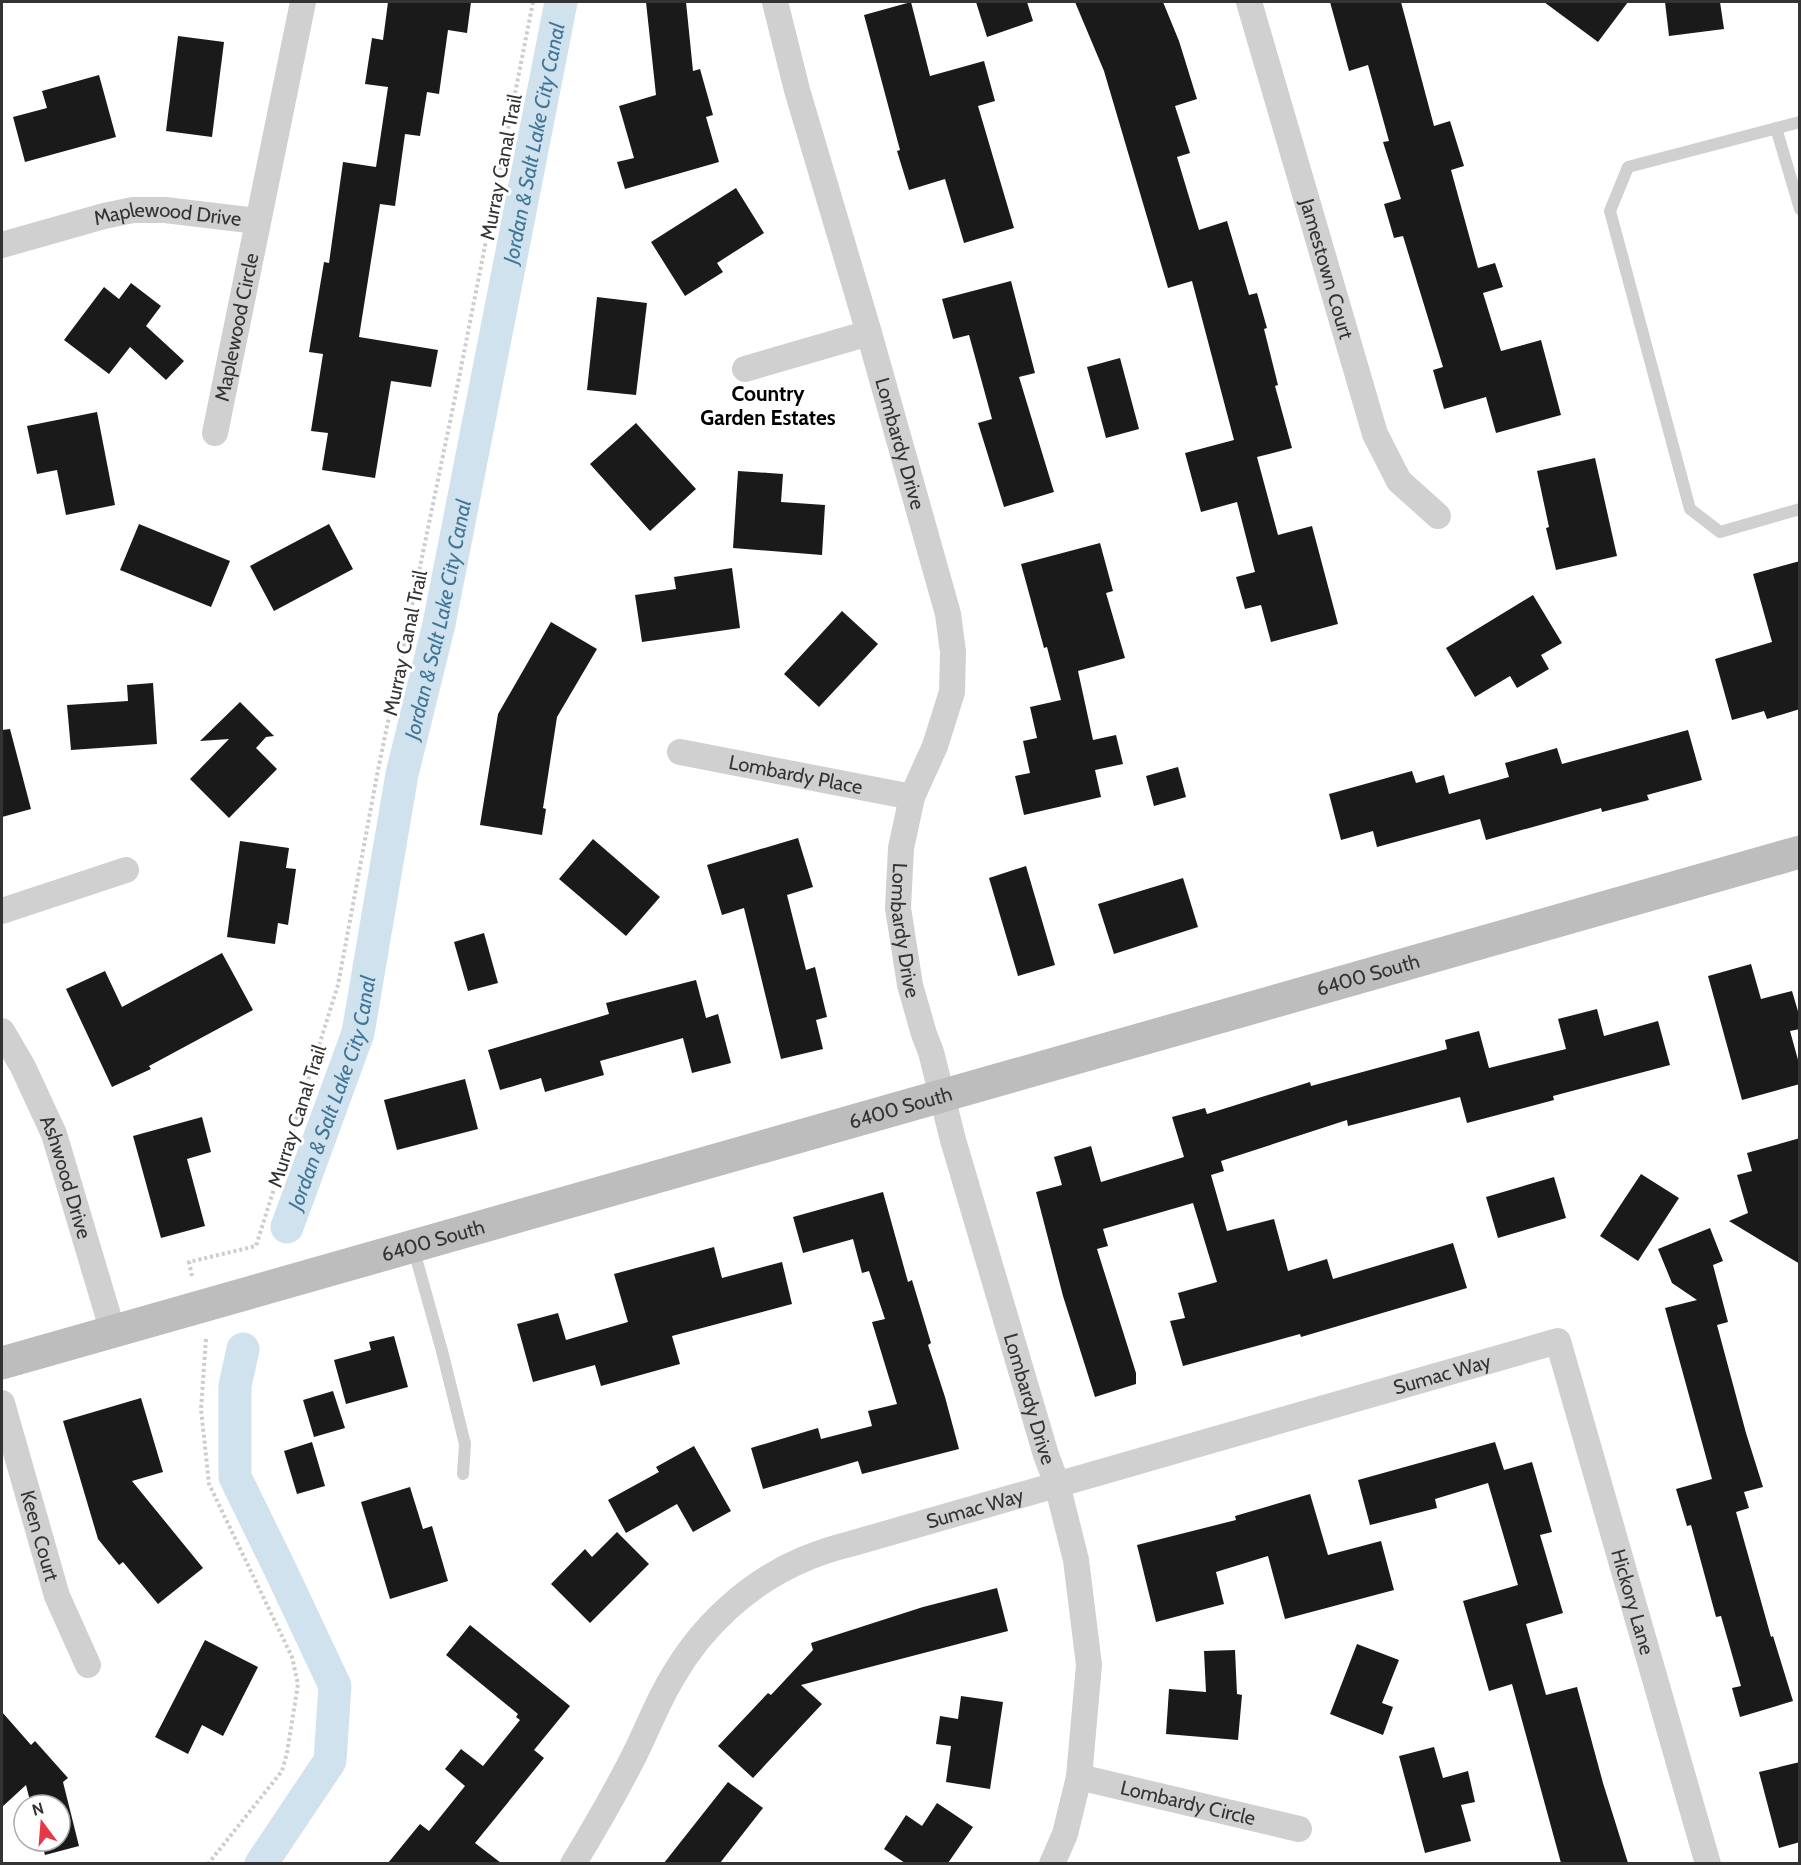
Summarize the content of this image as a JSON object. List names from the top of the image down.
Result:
{
  "streets": {
    "street": [
      "Maplewood Drive",
      "Jamestown Court",
      "Maplewood Circle",
      "Lombardy Drive",
      "Lombardy Place",
      "6400 South",
      "Ashwood Drive",
      "Sumac Way",
      "Keen Court",
      "Hickory Lane",
      "Lombardy Circle"
    ],
    "path": ["Murray Canal Trail"]
  },
  "crossings": [
    ["Maplewood Drive", "Maplewood Circle"],
    ["Lombardy Drive", "Lombardy Place"],
    ["Lombardy Drive", "6400 South"],
    ["Lombardy Drive", "Sumac Way"],
    ["Lombardy Drive", "Lombardy Circle"],
    ["6400 South", "Ashwood Drive"],
    ["Sumac Way", "Hickory Lane"]
  ],
  "districts": ["Country Garden Estates"],
  "water": ["Jordan & Salt Lake City Canal"],
  "north": "top"
}
